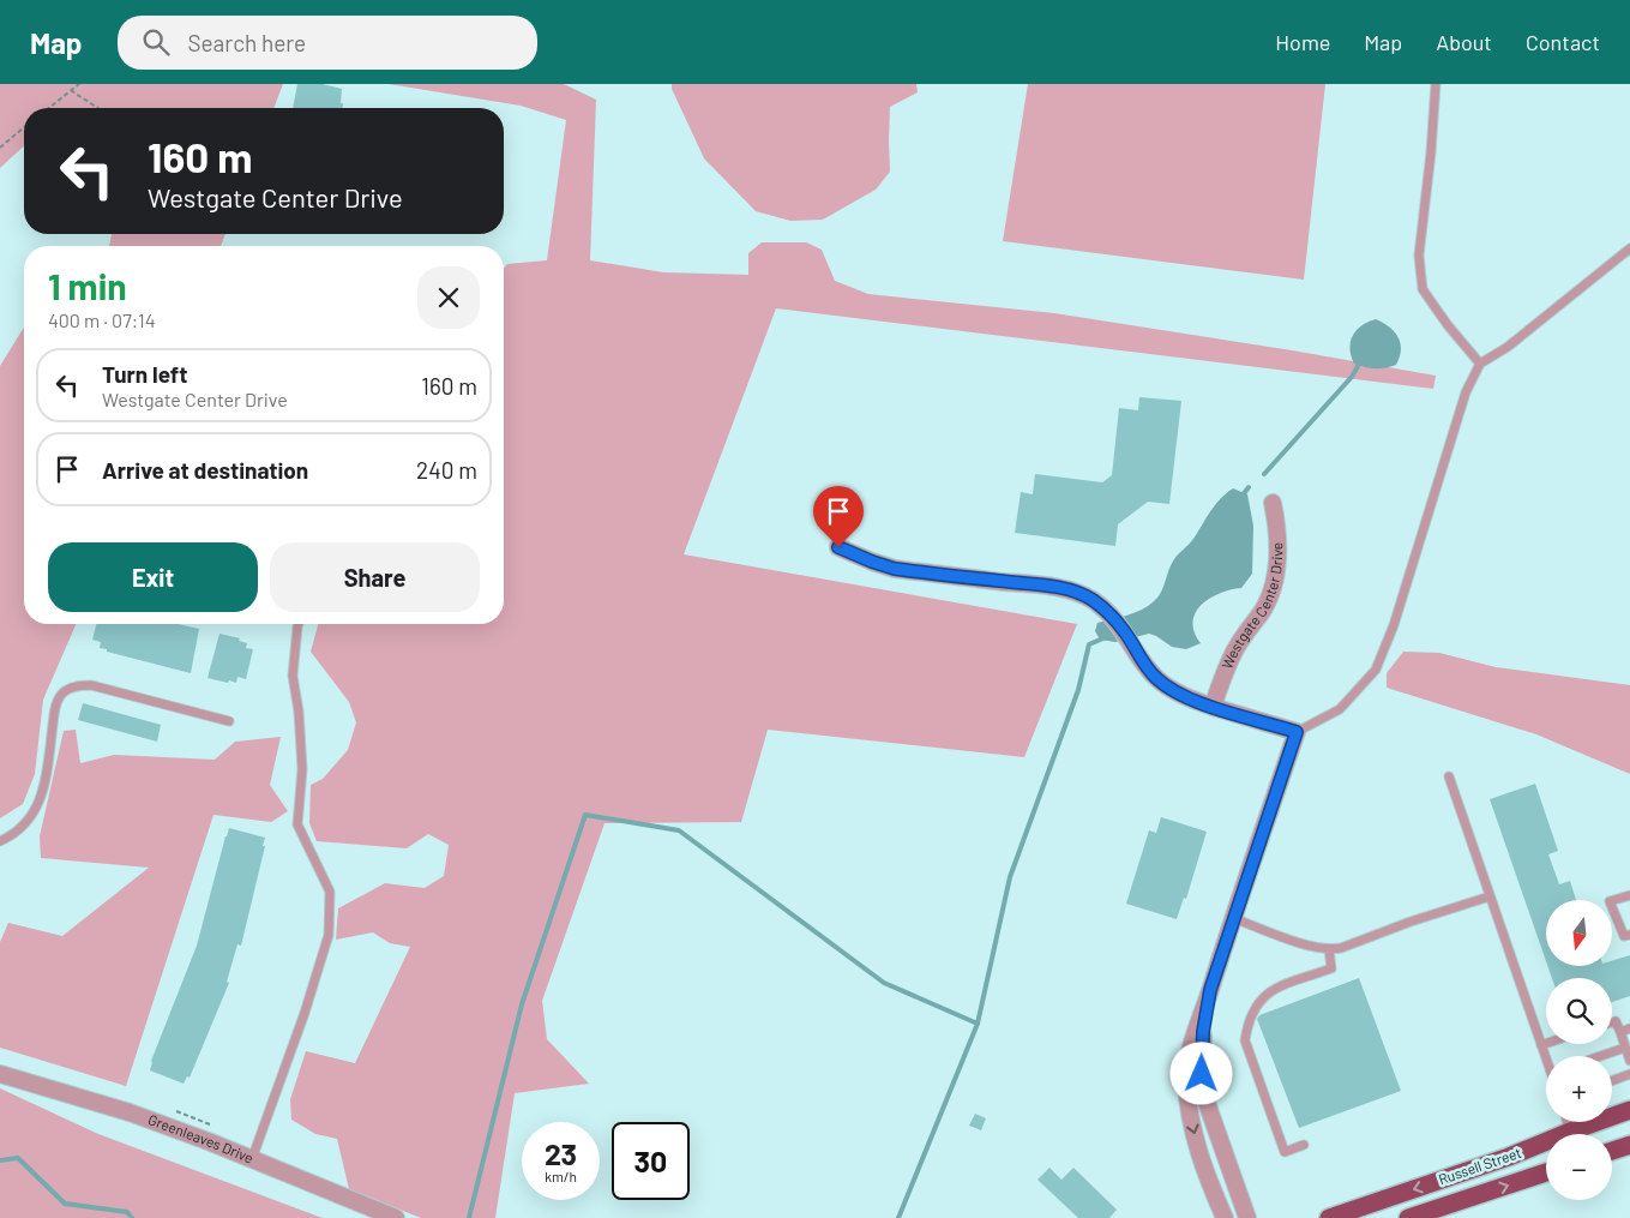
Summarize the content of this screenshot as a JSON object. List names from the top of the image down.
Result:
{
  "streets": {
    "highway": ["Russell Street"],
    "street": ["Westgate Center Drive", "Greenleaves Drive"]
  },
  "north": "bottom",
  "page": {
    "header": "Map",
    "search": "Search here",
    "nav": [
      "Home",
      "Map",
      "About",
      "Contact"
    ],
    "turn": ["160 m", "Westgate Center Drive"],
    "heading": ["1 min", "400 m · 07:14"],
    "list": [
      {
        "name": "Turn left",
        "note": "Westgate Center Drive",
        "value": "160 m"
      },
      {
        "name": "Arrive at destination",
        "value": "240 m"
      }
    ],
    "buttons": ["Exit", "Share"],
    "map_buttons": ["+", "−"],
    "speed": "23 km/h",
    "limit": "30"
  }
}
